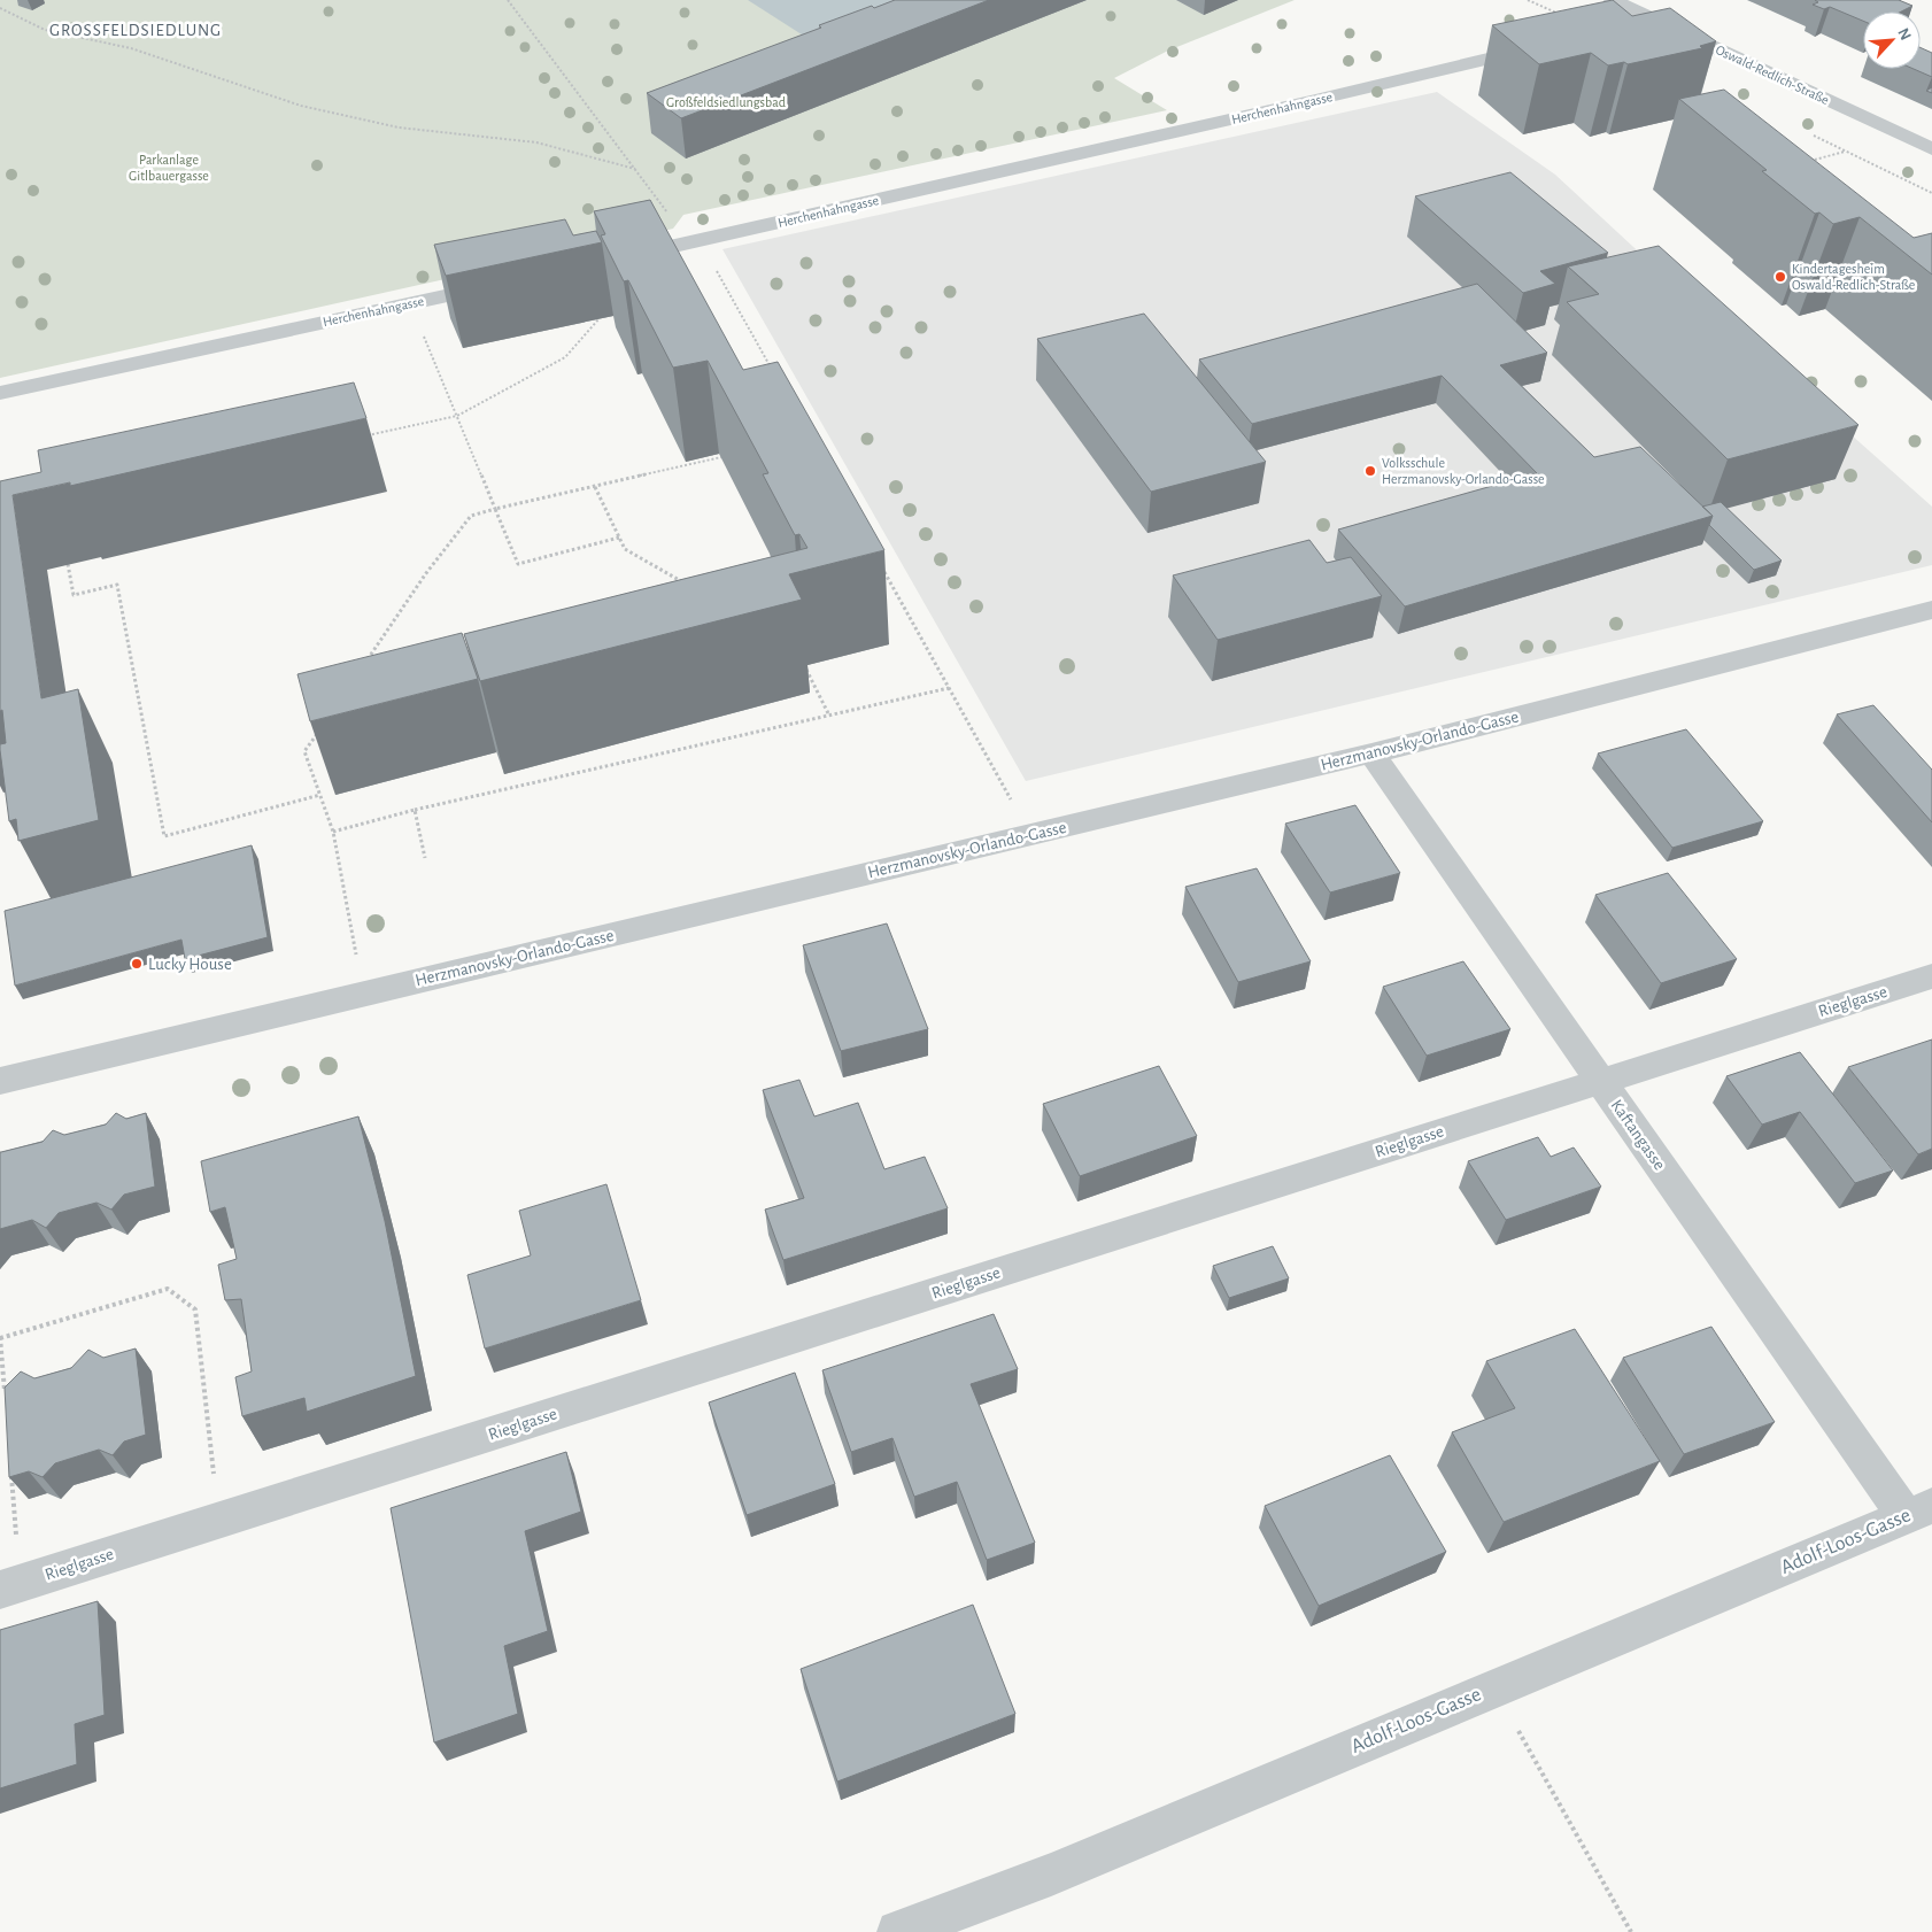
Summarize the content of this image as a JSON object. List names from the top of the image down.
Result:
{
  "streets": {
    "street": [
      "Oswald-Redlich-Straße",
      "Herchenhahngasse",
      "Herzmanovsky-Orlando-Gasse",
      "Rieglgasse",
      "Kaftangasse",
      "Adolf-Loos-Gasse"
    ]
  },
  "crossings": [
    ["Herzmanovsky-Orlando-Gasse", "Kaftangasse"],
    ["Rieglgasse", "Kaftangasse"],
    ["Kaftangasse", "Adolf-Loos-Gasse"]
  ],
  "districts": ["GROSSFELDSIEDLUNG"],
  "parks": ["Großfeldsiedlungsbad", "Parkanlage Gitlbauergasse"],
  "places": ["Kindertagesheim Oswald-Redlich-Straße", "Volksschule Herzmanovsky-Orlando-Gasse", "Lucky House"],
  "north": "top right"
}
